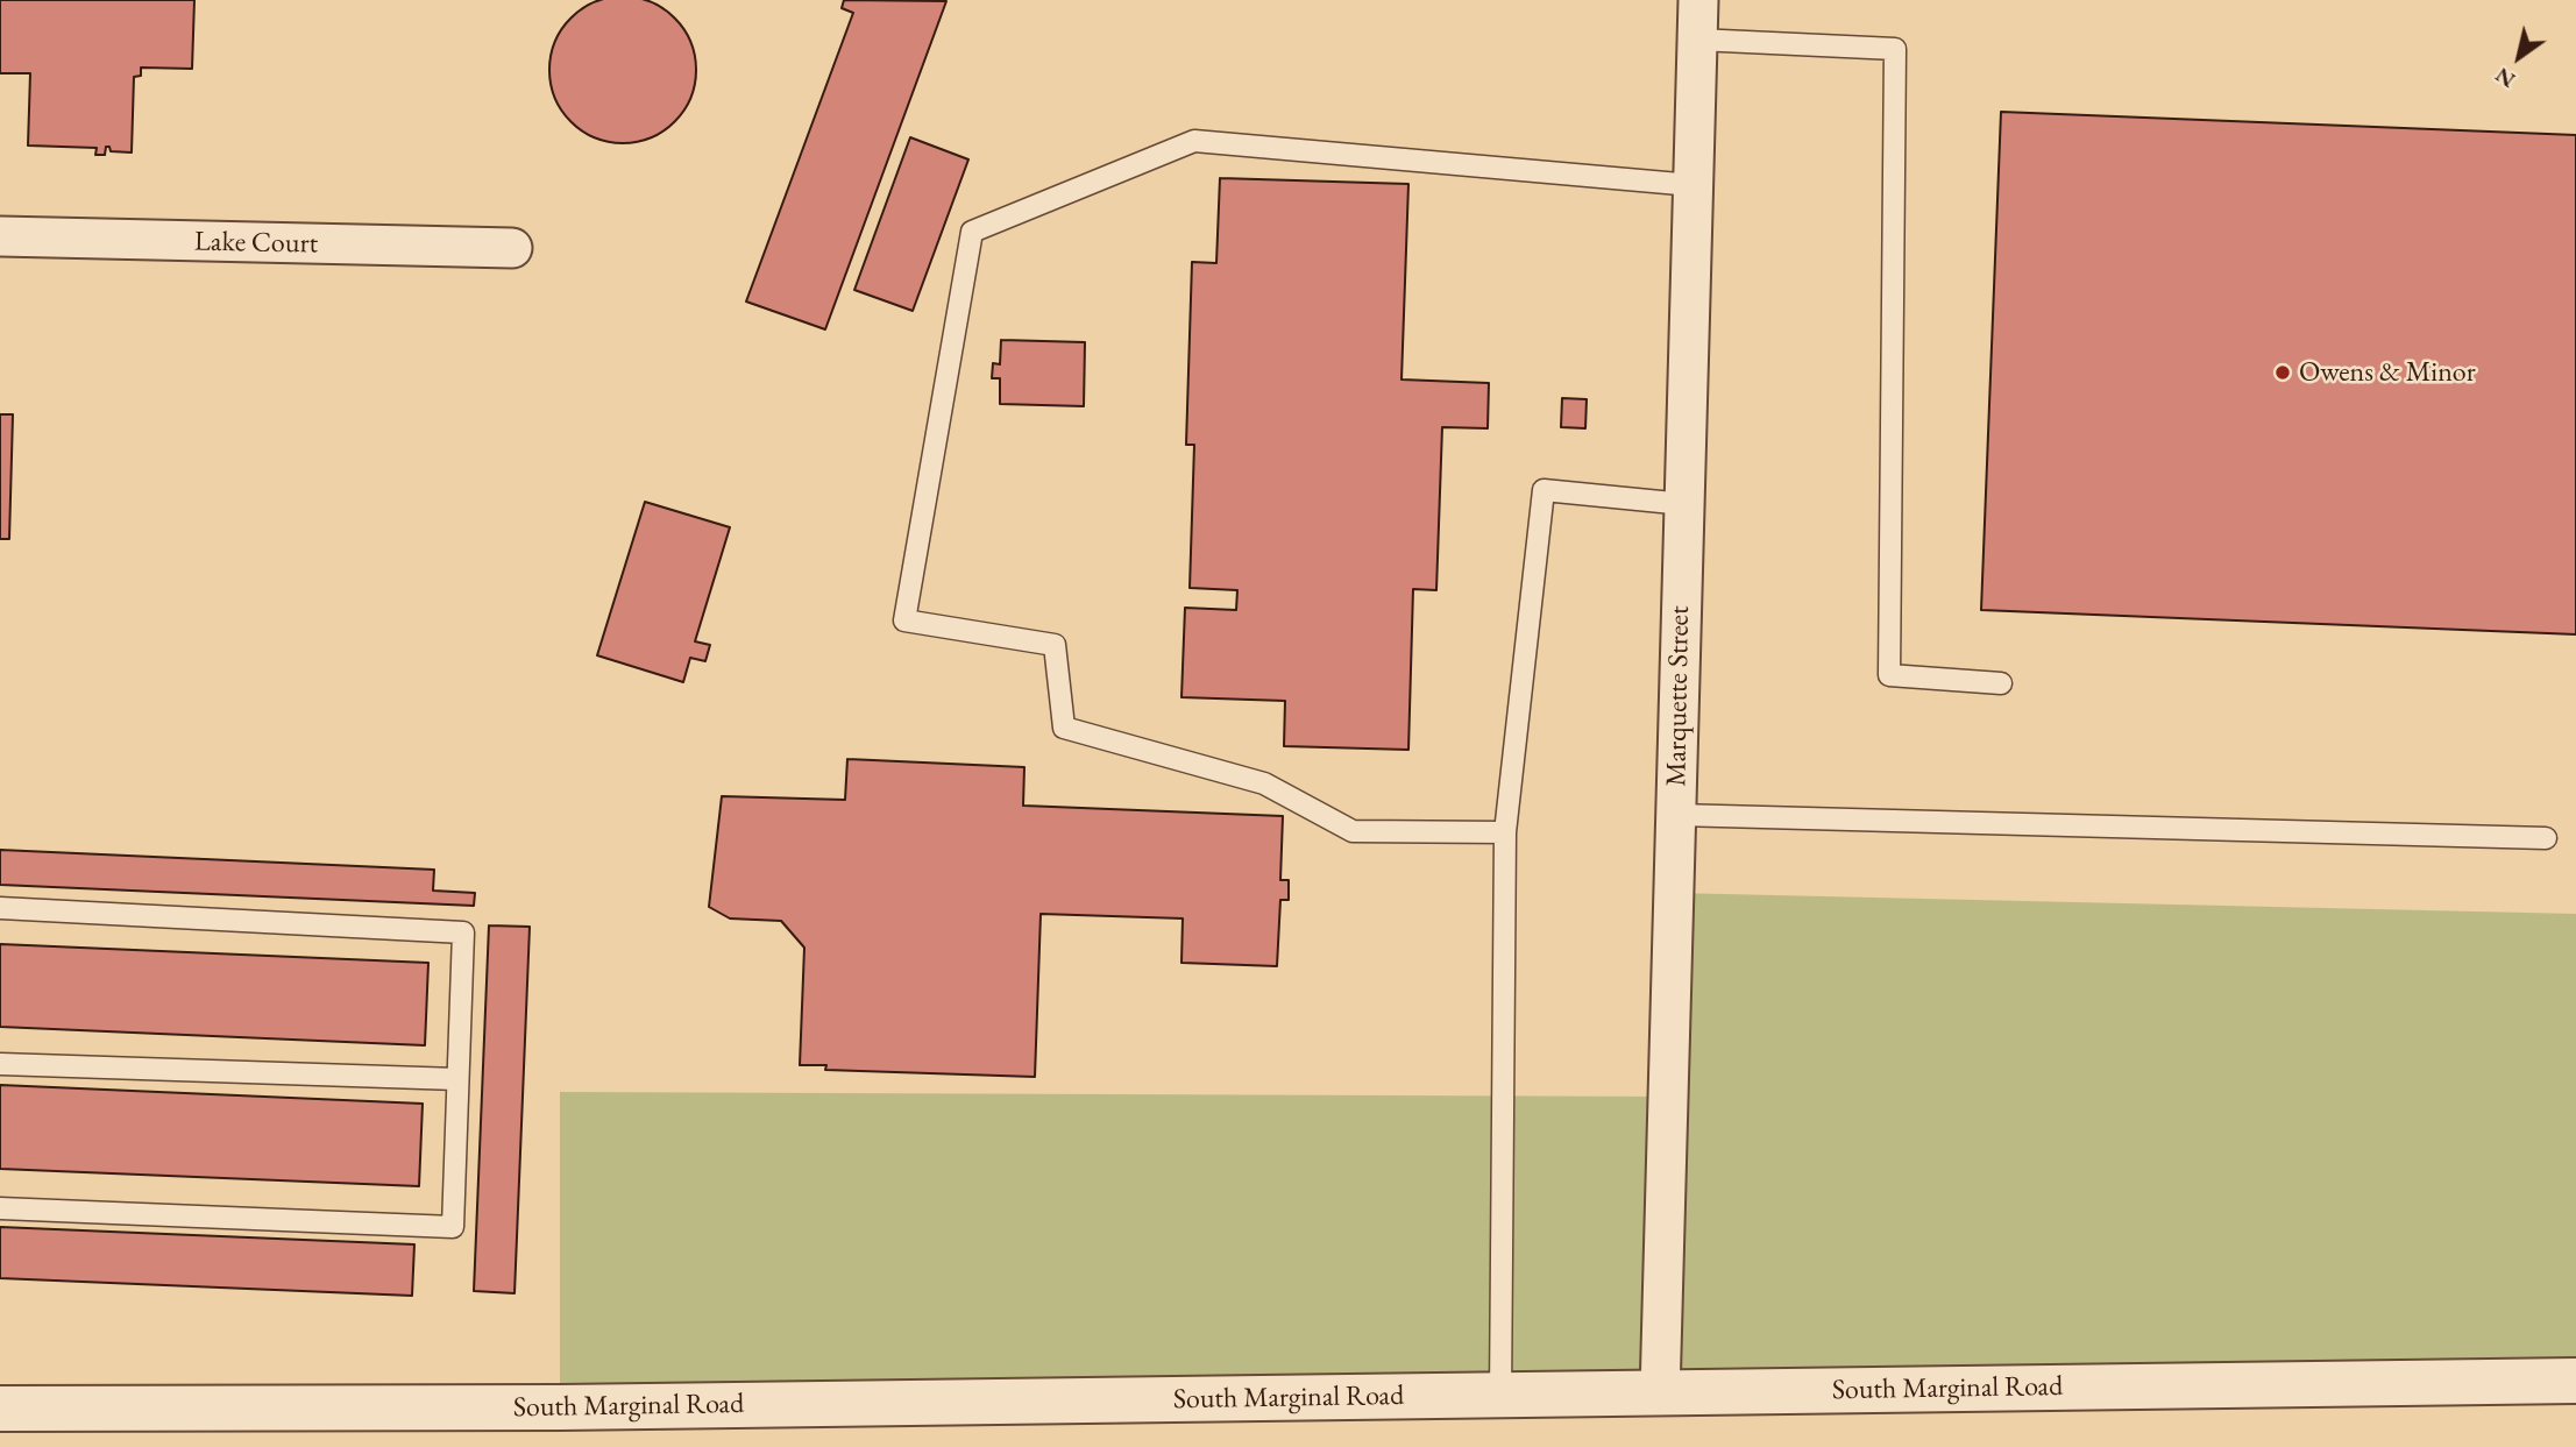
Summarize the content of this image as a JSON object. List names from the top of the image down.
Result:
{
  "streets": {
    "street": ["Lake Court", "Marquette Street", "South Marginal Road"]
  },
  "crossings": [
    ["Marquette Street", "South Marginal Road"]
  ],
  "places": ["Owens & Minor"],
  "north": "bottom left"
}
